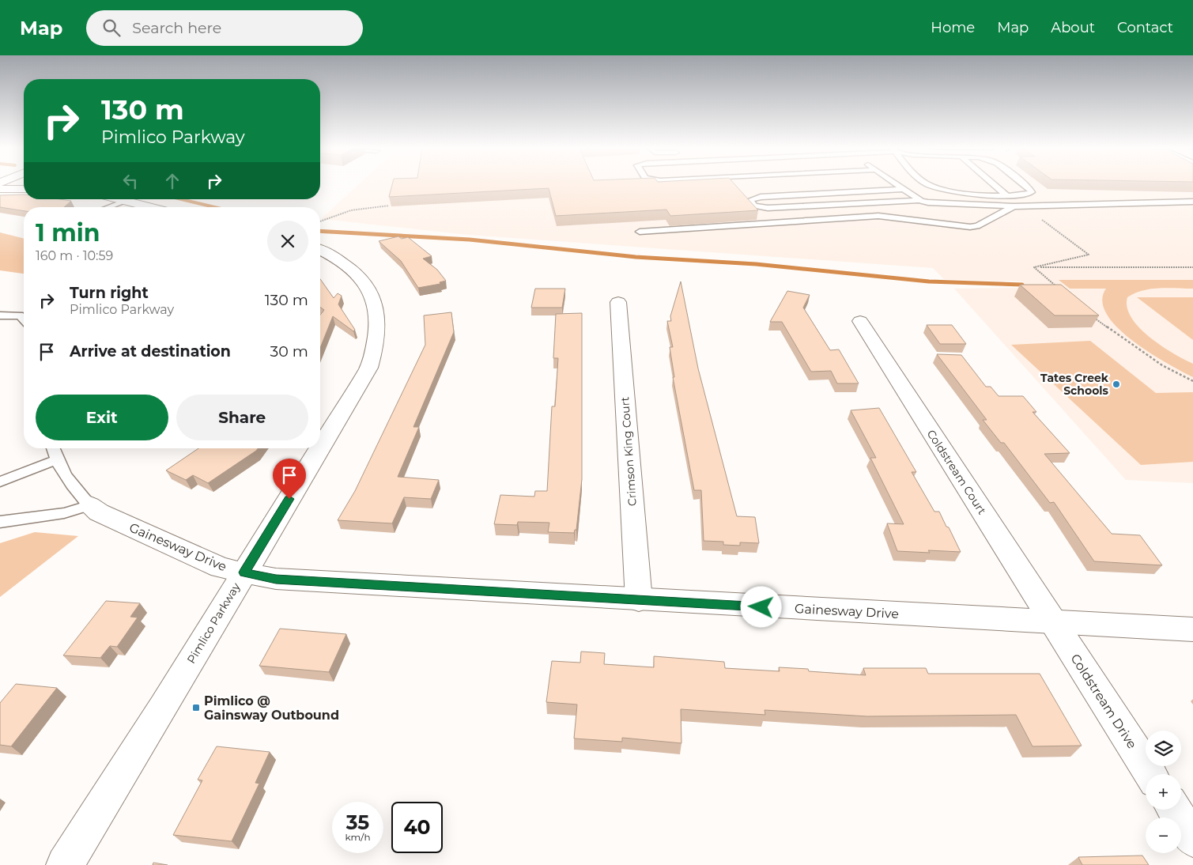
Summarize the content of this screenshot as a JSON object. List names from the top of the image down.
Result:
{
  "streets": {
    "street": [
      "Crimson King Court",
      "Coldstream Court",
      "Gainesway Drive",
      "Pimlico Parkway",
      "Coldstream Drive"
    ]
  },
  "crossings": [
    ["Crimson King Court", "Gainesway Drive"],
    ["Coldstream Court", "Gainesway Drive"],
    ["Coldstream Court", "Coldstream Drive"],
    ["Gainesway Drive", "Pimlico Parkway"],
    ["Gainesway Drive", "Coldstream Drive"]
  ],
  "places": {
    "other": ["Tates Creek Schools"],
    "transit": ["Pimlico @ Gainsway Outbound"]
  },
  "page": {
    "header": "Map",
    "search": "Search here",
    "nav": [
      "Home",
      "Map",
      "About",
      "Contact"
    ],
    "turn": ["130 m", "Pimlico Parkway"],
    "heading": ["1 min", "160 m · 10:59"],
    "list": [
      {
        "name": "Turn right",
        "note": "Pimlico Parkway",
        "value": "130 m"
      },
      {
        "name": "Arrive at destination",
        "value": "30 m"
      }
    ],
    "buttons": ["Exit", "Share"],
    "map_buttons": ["+", "−"],
    "speed": "35 km/h",
    "limit": "40"
  }
}
